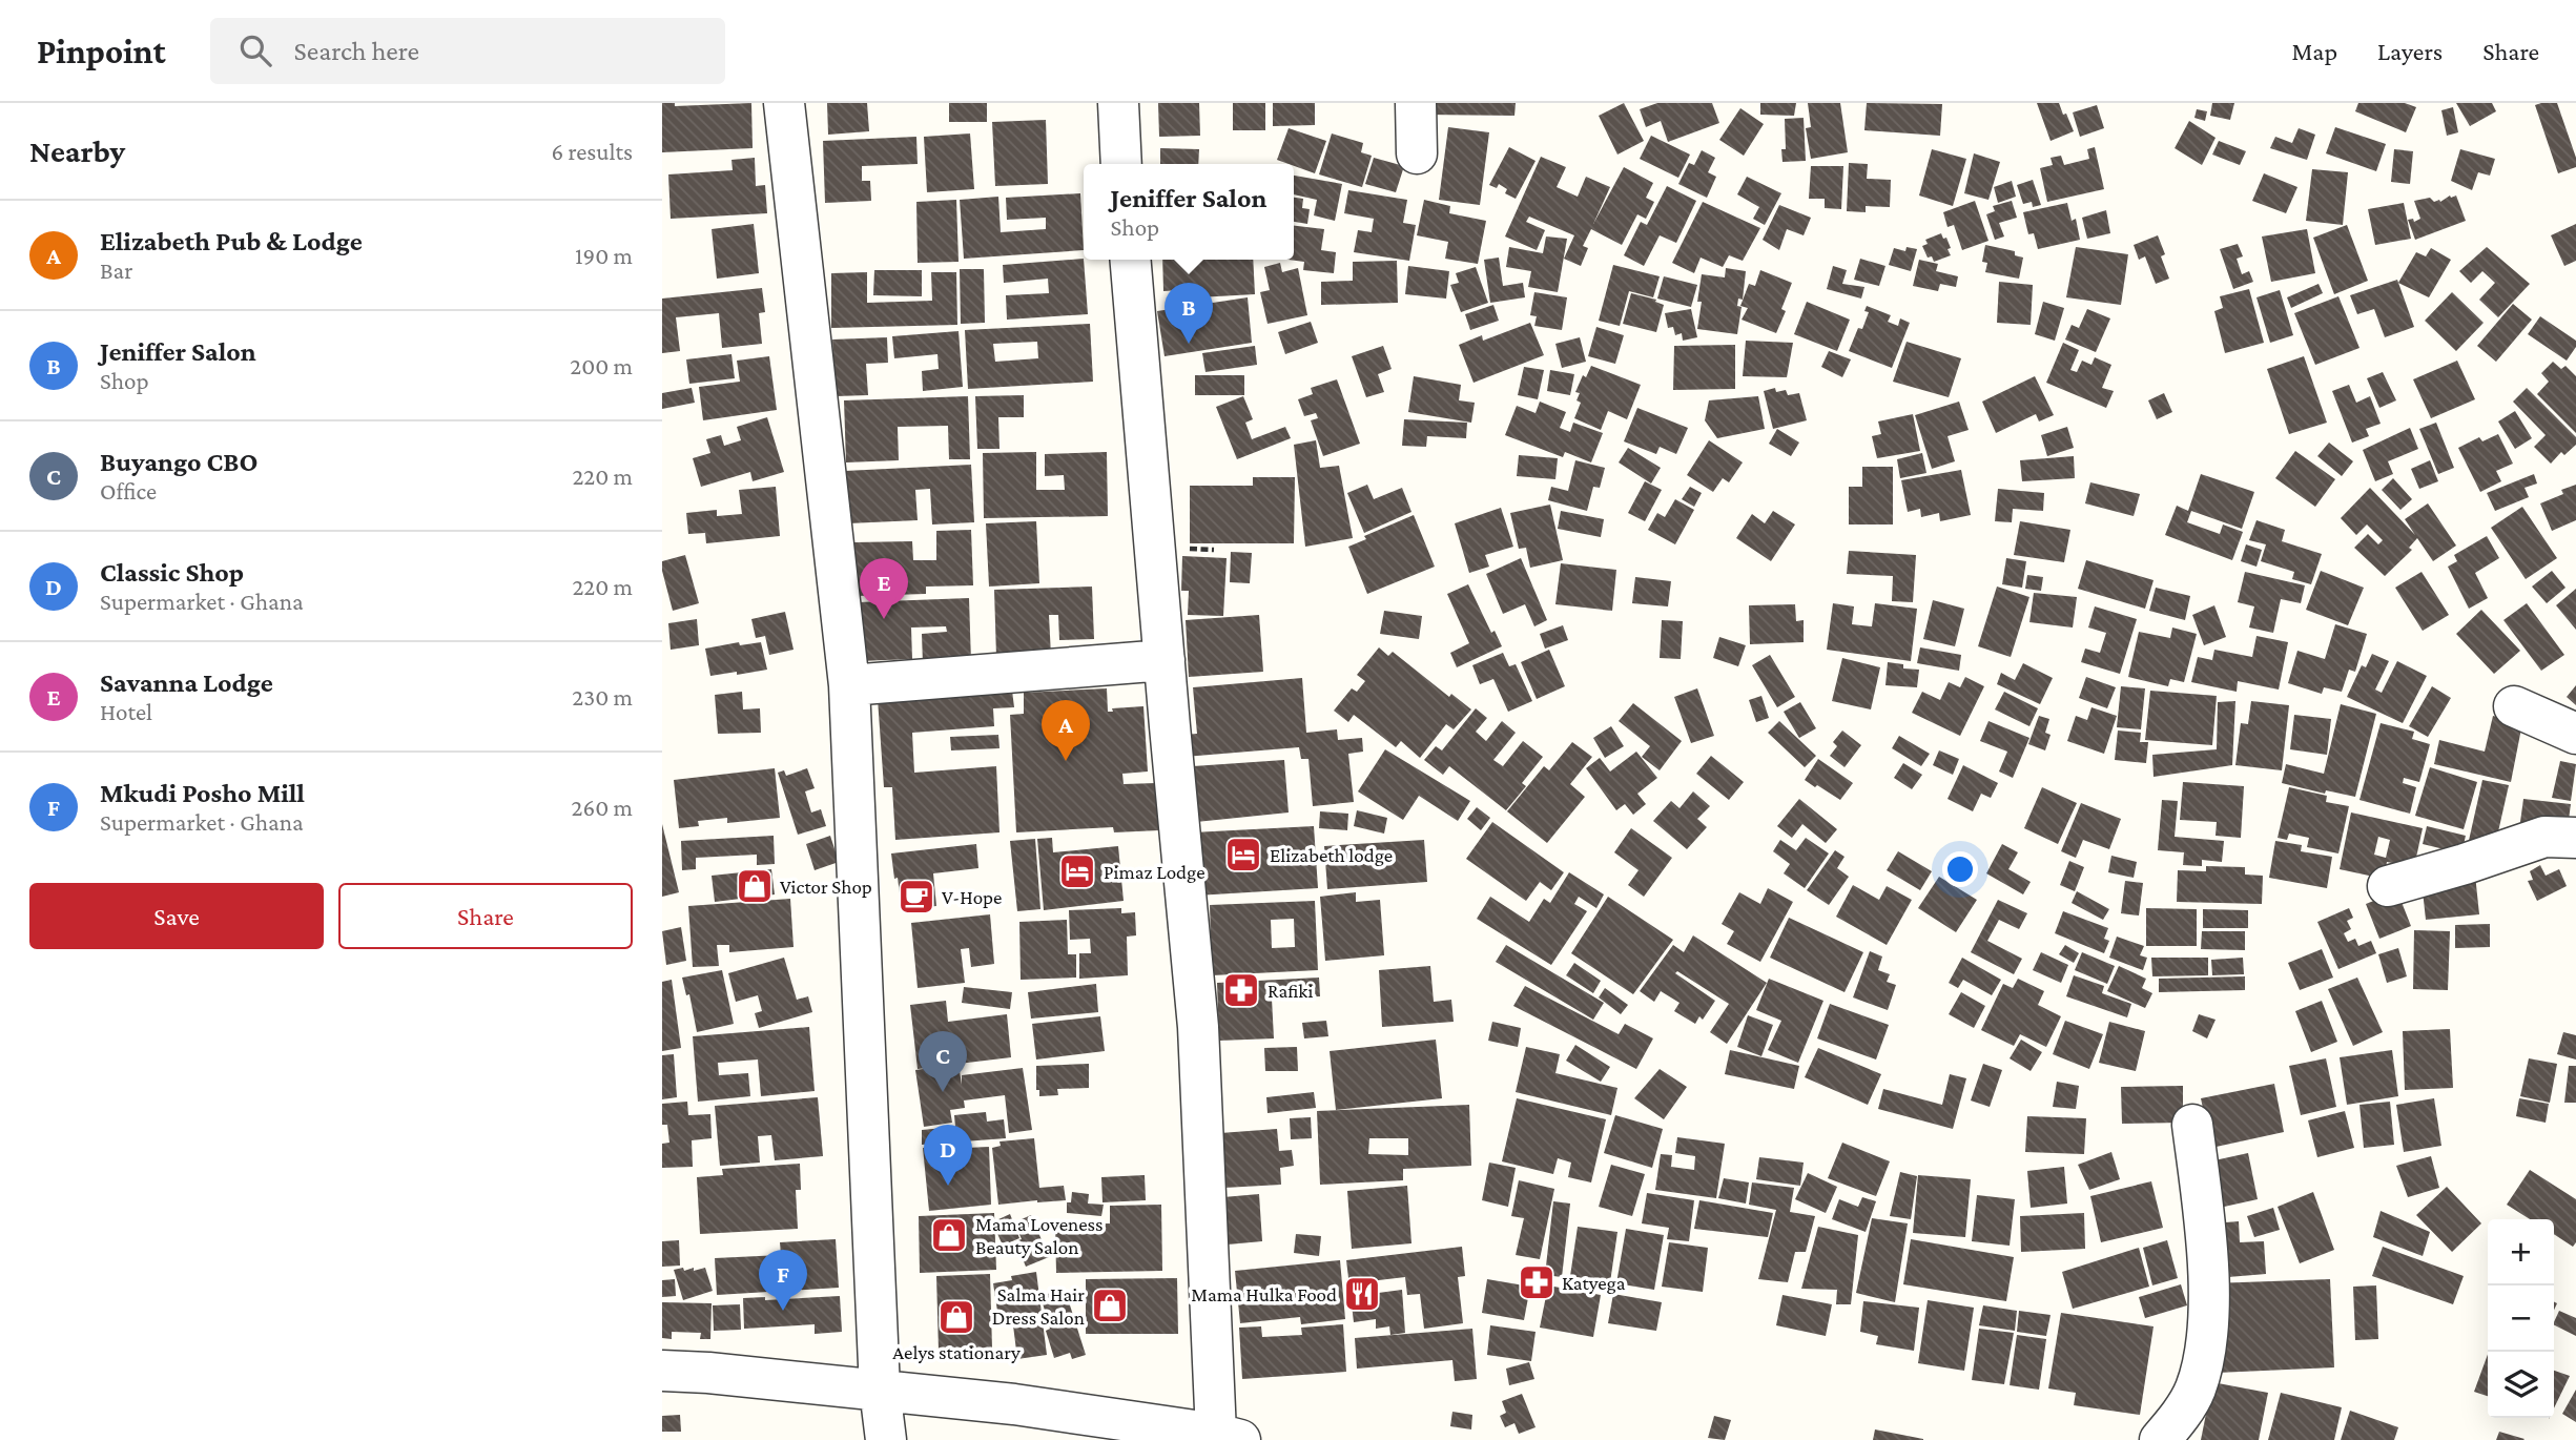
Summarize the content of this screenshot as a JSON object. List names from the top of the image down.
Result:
{
  "places": {
    "hotel": ["Elizabeth lodge", "Pimaz Lodge"],
    "shop": [
      "Victor Shop",
      "Mama Loveness Beauty Salon",
      "Salma Hair Dress Salon",
      "Aelys stationary"
    ],
    "cafe": ["V-Hope"],
    "pharmacy": ["Rafiki", "Katyega"],
    "restaurant": ["Mama Hulka Food"]
  },
  "page": {
    "header": "Pinpoint",
    "search": "Search here",
    "nav": ["Map", "Layers", "Share"],
    "heading": ["Nearby", "6 results"],
    "popup": ["Jeniffer Salon", "Shop"],
    "list": [
      {
        "mark": "A",
        "name": "Elizabeth Pub & Lodge",
        "note": "Bar",
        "value": "190 m"
      },
      {
        "mark": "B",
        "name": "Jeniffer Salon",
        "note": "Shop",
        "value": "200 m"
      },
      {
        "mark": "C",
        "name": "Buyango CBO",
        "note": "Office",
        "value": "220 m"
      },
      {
        "mark": "D",
        "name": "Classic Shop",
        "note": "Supermarket · Ghana",
        "value": "220 m"
      },
      {
        "mark": "E",
        "name": "Savanna Lodge",
        "note": "Hotel",
        "value": "230 m"
      },
      {
        "mark": "F",
        "name": "Mkudi Posho Mill",
        "note": "Supermarket · Ghana",
        "value": "260 m"
      }
    ],
    "pins": [
      "B",
      "E",
      "A",
      "C",
      "D",
      "F"
    ],
    "buttons": ["Save", "Share"],
    "map_buttons": ["+", "−"]
  }
}
